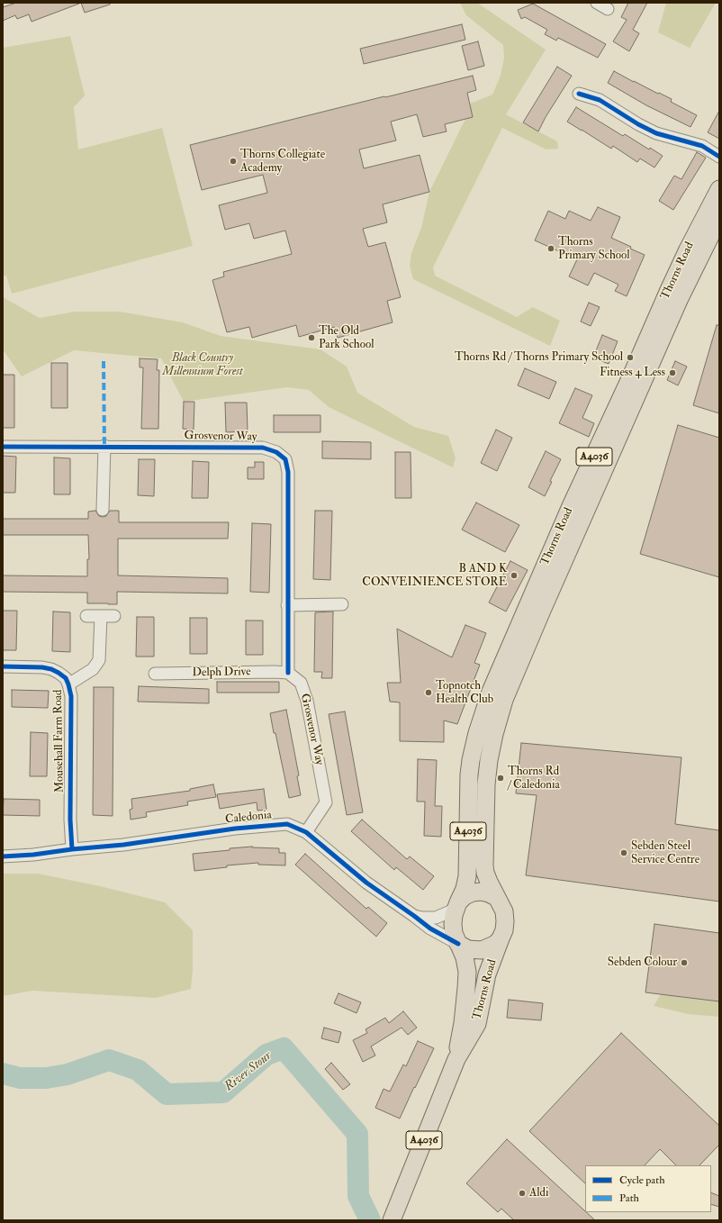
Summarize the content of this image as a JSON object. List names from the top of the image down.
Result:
{
  "streets": {
    "highway": ["Thorns Road", "A4036"],
    "street": [
      "Grosvenor Way",
      "Delph Drive",
      "Mousehall Farm Road",
      "Caledonia"
    ]
  },
  "crossings": [
    ["Thorns Road", "A4036"],
    ["Thorns Road", "Caledonia"],
    ["Grosvenor Way", "Delph Drive"],
    ["Grosvenor Way", "Caledonia"],
    ["A4036", "Caledonia"],
    ["Mousehall Farm Road", "Caledonia"]
  ],
  "water": ["River Stour"],
  "parks": ["Black Country Millennium Forest"],
  "places": [
    "Thorns Collegiate Academy",
    "Thorns Primary School",
    "The Old Park School",
    "Thorns Rd / Thorns Primary School",
    "Fitness 4 Less",
    "B AND K CONVEINIENCE STORE",
    "Topnotch Health Club",
    "Thorns Rd / Caledonia",
    "Sebden Steel Service Centre",
    "Sebden Colour",
    "Aldi"
  ],
  "legend": ["Cycle path", "Path"]
}
